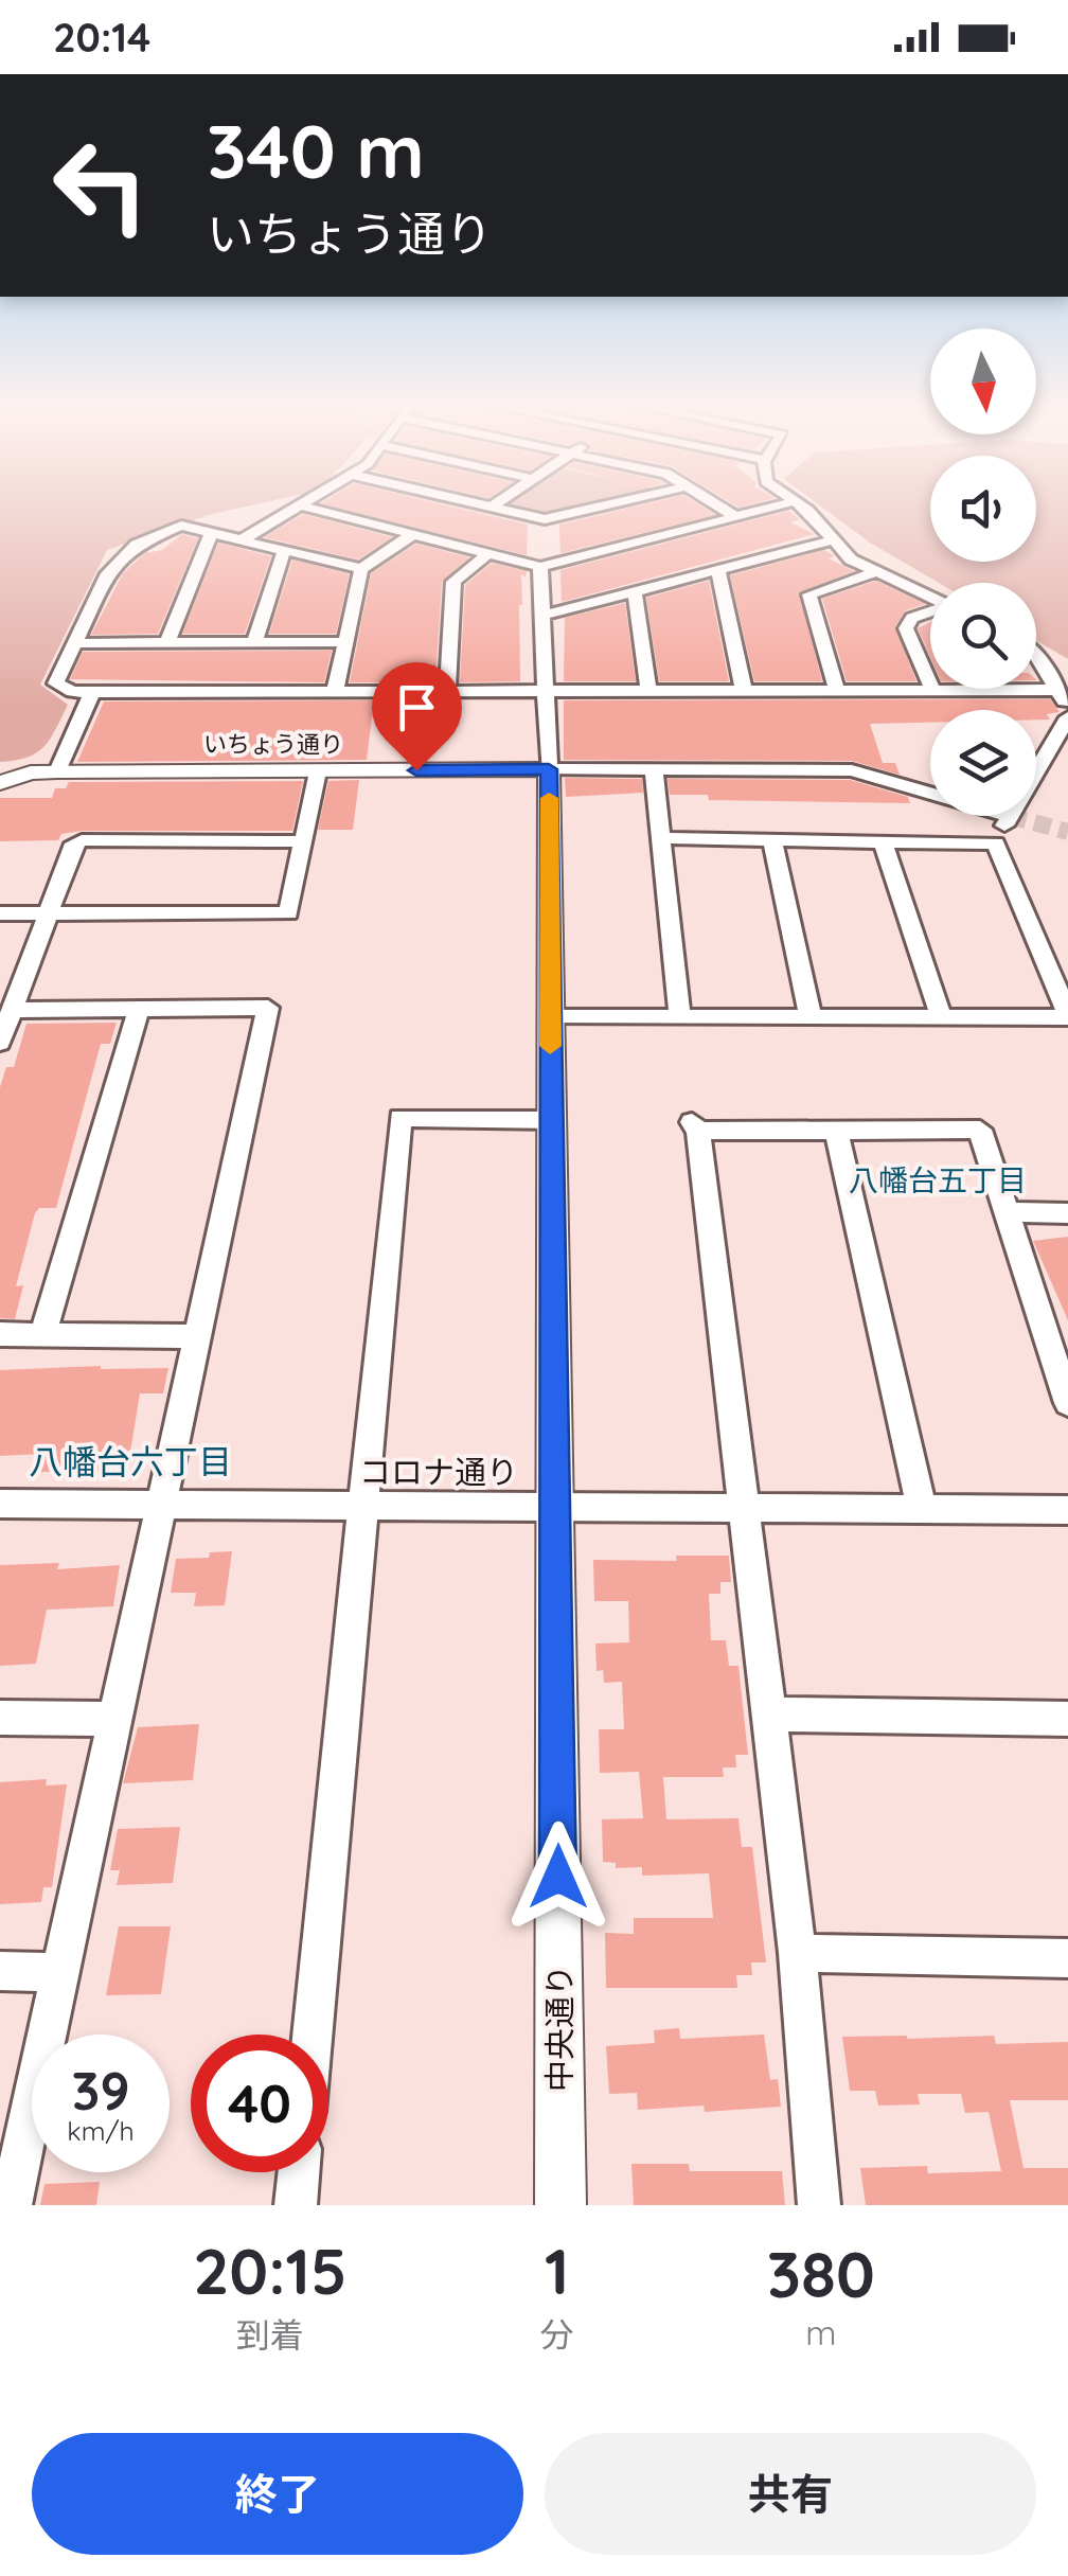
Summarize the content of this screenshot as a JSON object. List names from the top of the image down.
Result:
{
  "streets": {
    "street": ["いちょう通り", "コロナ通り", "中央通り"]
  },
  "crossings": [
    ["いちょう通り", "中央通り"],
    ["コロナ通り", "中央通り"]
  ],
  "districts": ["八幡台五丁目", "八幡台六丁目"],
  "north": "bottom",
  "page": {
    "status": "20:14",
    "turn": ["340 m", "いちょう通り"],
    "speed": "39 km/h",
    "limit": "40",
    "eta": [
      "20:15",
      "到着",
      "1",
      "分",
      "380",
      "m"
    ],
    "buttons": ["終了", "共有"]
  }
}
